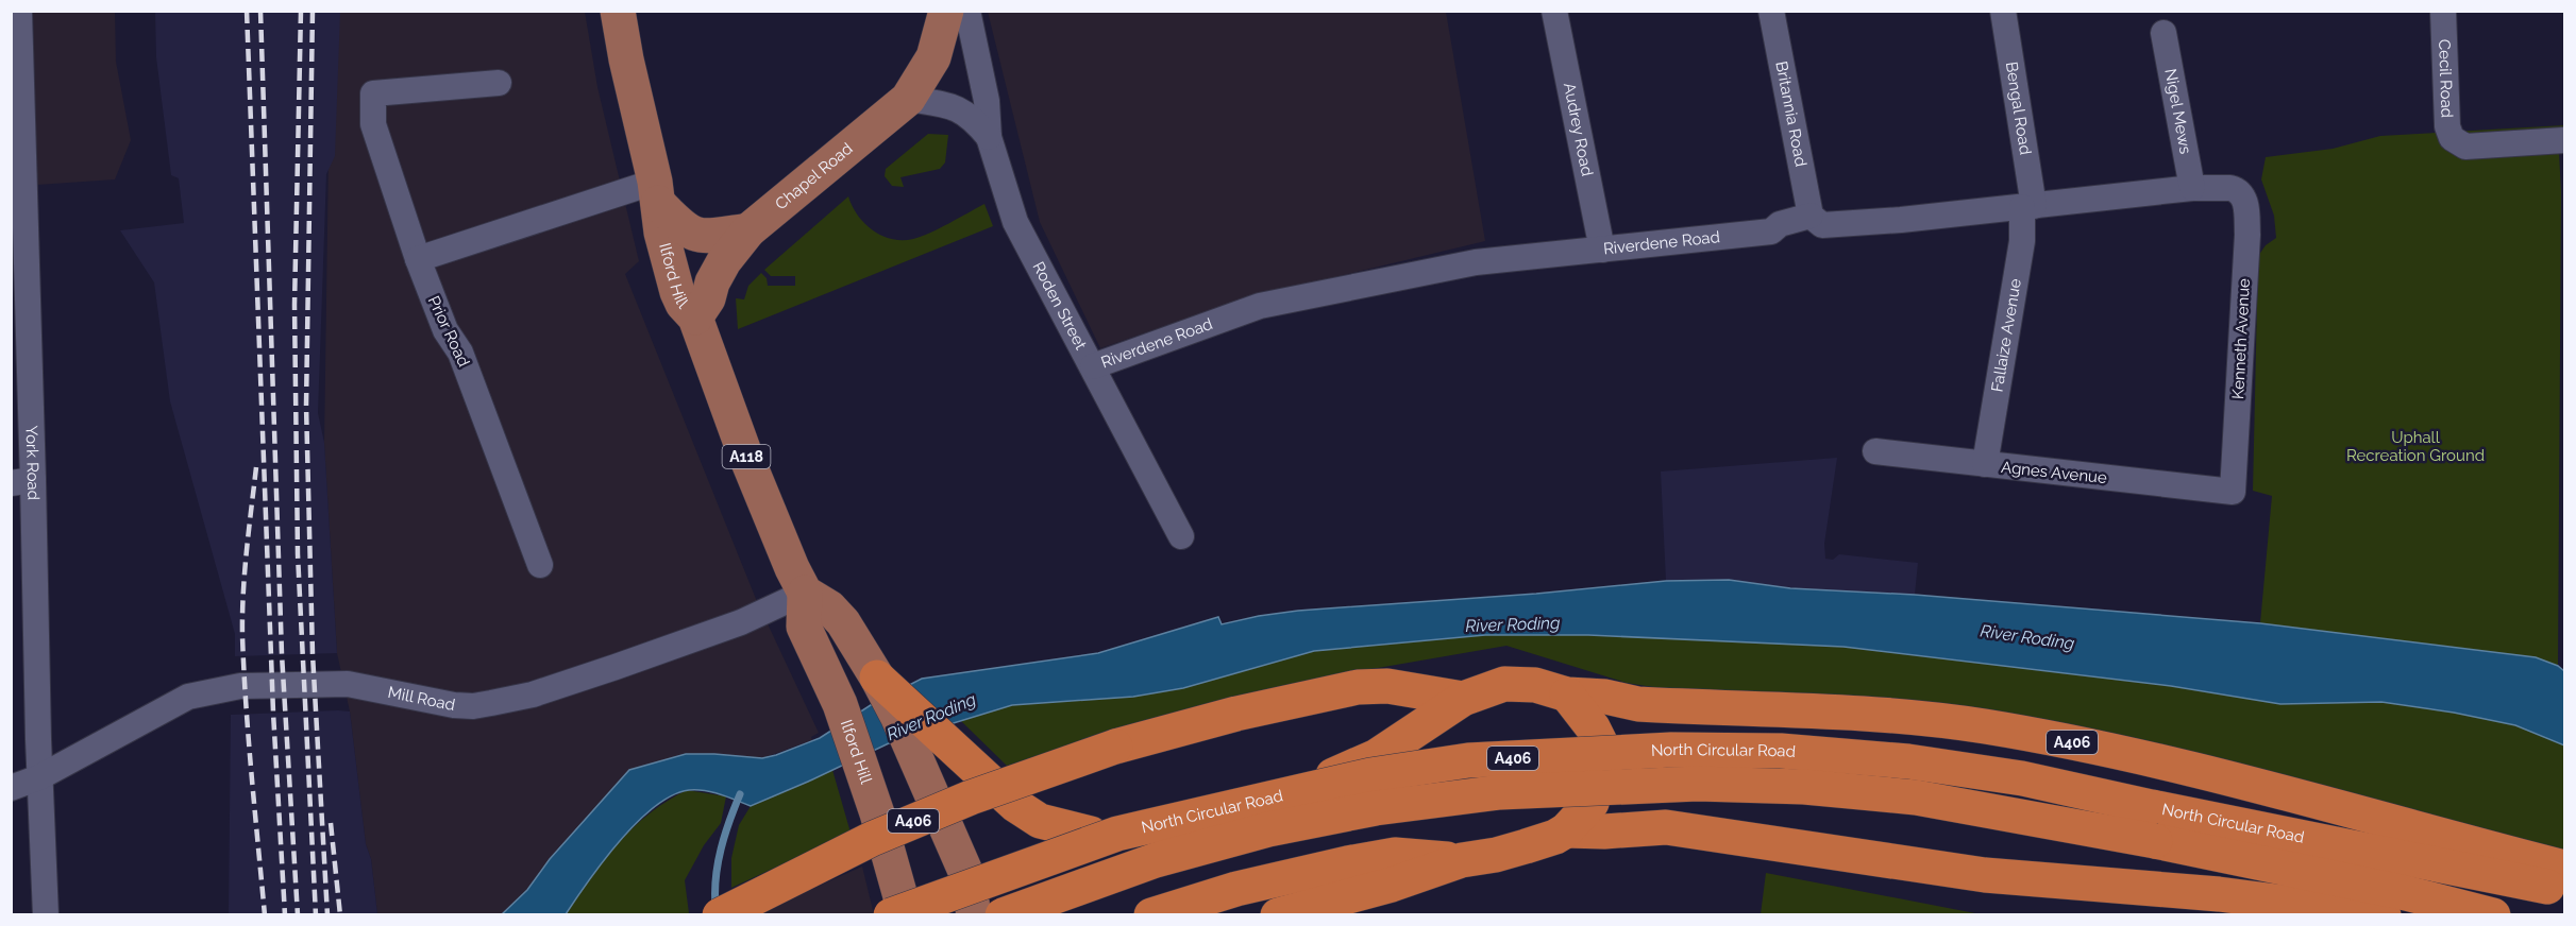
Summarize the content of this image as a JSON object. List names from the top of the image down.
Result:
{
  "streets": {
    "highway": ["A406", "North Circular Road"],
    "main road": ["Chapel Road", "Ilford Hill", "A118"],
    "street": [
      "Cecil Road",
      "Bengal Road",
      "Nigel Mews",
      "Britannia Road",
      "Audrey Road",
      "Riverdene Road",
      "Roden Street",
      "Prior Road",
      "Fallaize Avenue",
      "Kenneth Avenue",
      "York Road",
      "Agnes Avenue",
      "Mill Road"
    ]
  },
  "crossings": [
    ["Bengal Road", "Fallaize Avenue"],
    ["Nigel Mews", "Kenneth Avenue"],
    ["Britannia Road", "Riverdene Road"],
    ["Audrey Road", "Riverdene Road"],
    ["Chapel Road", "Ilford Hill"],
    ["Chapel Road", "Roden Street"],
    ["Riverdene Road", "Roden Street"],
    ["Ilford Hill", "Mill Road"],
    ["Fallaize Avenue", "Agnes Avenue"],
    ["Kenneth Avenue", "Agnes Avenue"],
    ["York Road", "Mill Road"]
  ],
  "water": ["River Roding"],
  "parks": ["Uphall Recreation Ground"]
}
